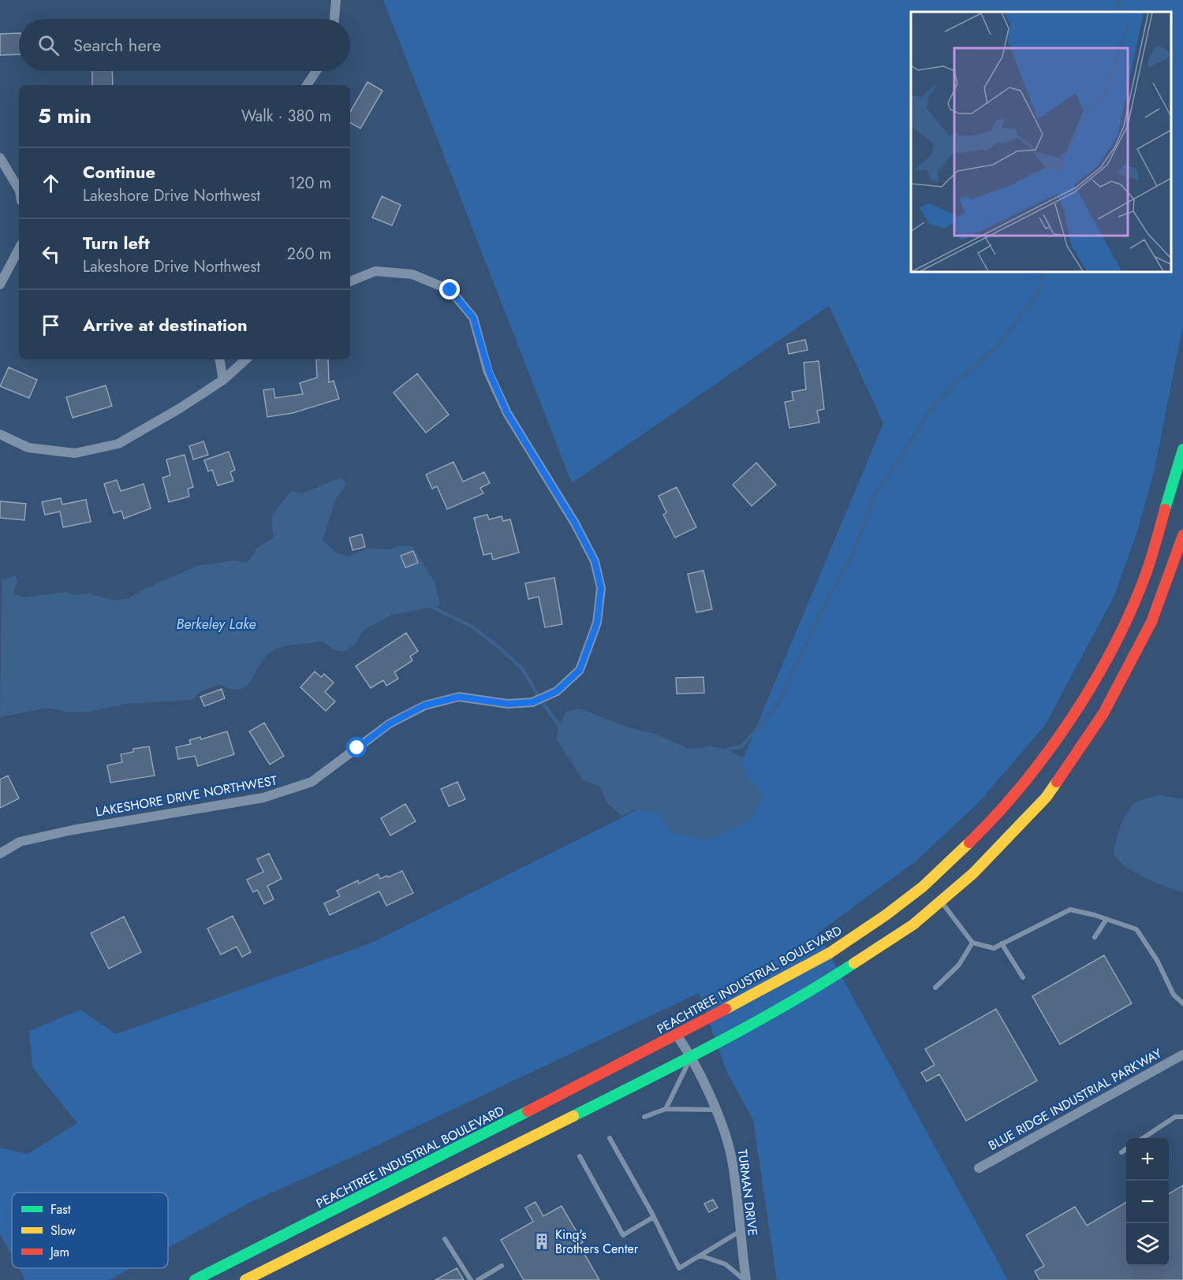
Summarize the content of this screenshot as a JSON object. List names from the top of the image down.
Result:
{
  "streets": {
    "highway": ["PEACHTREE INDUSTRIAL BOULEVARD"],
    "street": ["LAKESHORE DRIVE NORTHWEST", "BLUE RIDGE INDUSTRIAL PARKWAY", "TURMAN DRIVE"]
  },
  "crossings": [
    ["PEACHTREE INDUSTRIAL BOULEVARD", "TURMAN DRIVE"]
  ],
  "water": ["Berkeley Lake"],
  "places": {
    "building": ["King's Brothers Center"]
  },
  "legend": ["Fast", "Slow", "Jam"],
  "page": {
    "search": "Search here",
    "heading": ["5 min", "Walk · 380 m"],
    "list": [
      ["Continue", "Lakeshore Drive Northwest", "120 m"],
      ["Turn left", "Lakeshore Drive Northwest", "260 m"],
      "Arrive at destination"
    ],
    "map_buttons": ["+", "−"]
  }
}
